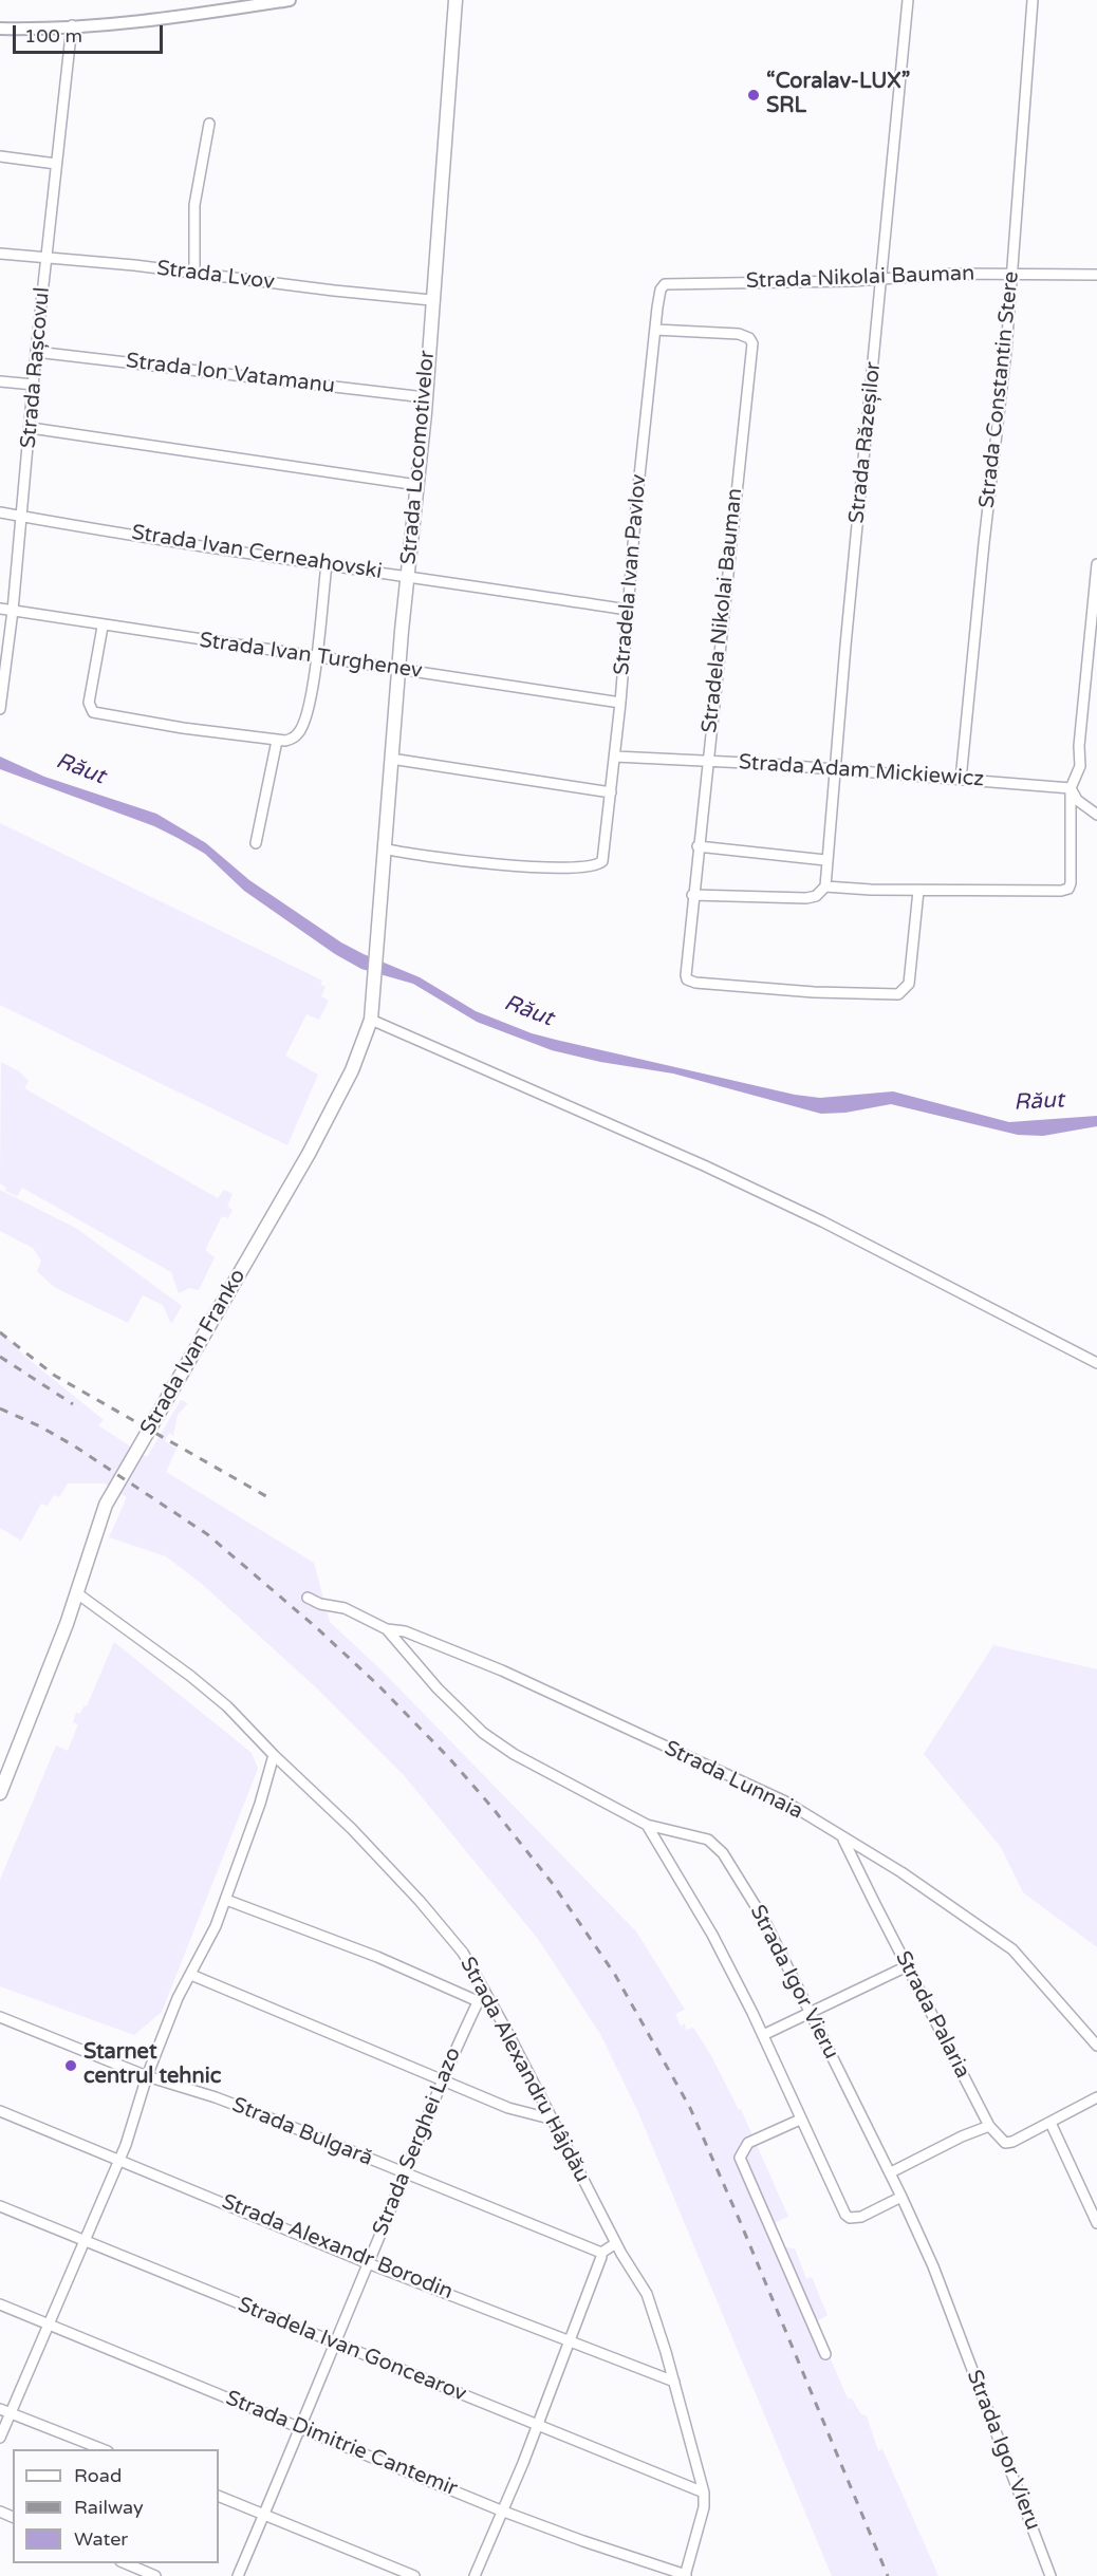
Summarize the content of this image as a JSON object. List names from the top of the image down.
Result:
{
  "streets": {
    "main road": ["Strada Locomotivelor", "Strada Ivan Franko"],
    "street": [
      "Strada Lvov",
      "Strada Nikolai Bauman",
      "Strada Rașcovul",
      "Strada Ion Vatamanu",
      "Strada Constantin Stere",
      "Strada Răzeșilor",
      "Strada Ivan Cerneahovski",
      "Stradela Ivan Pavlov",
      "Stradela Nikolai Bauman",
      "Strada Ivan Turghenev",
      "Strada Adam Mickiewicz",
      "Strada Lunnaia",
      "Strada Igor Vieru",
      "Strada Palaria",
      "Strada Alexandru Hâjdău",
      "Strada Bulgară",
      "Strada Serghei Lazo",
      "Strada Alexandr Borodin",
      "Stradela Ivan Goncearov",
      "Strada Dimitrie Cantemir"
    ]
  },
  "crossings": [
    ["Strada Lvov", "Strada Rașcovul"],
    ["Strada Lvov", "Strada Locomotivelor"],
    ["Strada Nikolai Bauman", "Strada Constantin Stere"],
    ["Strada Nikolai Bauman", "Strada Răzeșilor"],
    ["Strada Nikolai Bauman", "Stradela Ivan Pavlov"],
    ["Strada Rașcovul", "Strada Ion Vatamanu"],
    ["Strada Rașcovul", "Strada Ivan Cerneahovski"],
    ["Strada Rașcovul", "Strada Ivan Turghenev"],
    ["Strada Ion Vatamanu", "Strada Locomotivelor"],
    ["Strada Constantin Stere", "Strada Adam Mickiewicz"],
    ["Strada Răzeșilor", "Strada Adam Mickiewicz"],
    ["Strada Locomotivelor", "Strada Ivan Cerneahovski"],
    ["Strada Locomotivelor", "Stradela Ivan Pavlov"],
    ["Strada Locomotivelor", "Strada Ivan Turghenev"],
    ["Strada Locomotivelor", "Strada Ivan Franko"],
    ["Strada Ivan Cerneahovski", "Stradela Ivan Pavlov"],
    ["Stradela Ivan Pavlov", "Stradela Nikolai Bauman"],
    ["Stradela Ivan Pavlov", "Strada Ivan Turghenev"],
    ["Stradela Ivan Pavlov", "Strada Adam Mickiewicz"],
    ["Stradela Nikolai Bauman", "Strada Adam Mickiewicz"],
    ["Strada Ivan Franko", "Strada Alexandru Hâjdău"],
    ["Strada Lunnaia", "Strada Igor Vieru"],
    ["Strada Lunnaia", "Strada Palaria"],
    ["Strada Alexandru Hâjdău", "Strada Serghei Lazo"],
    ["Strada Alexandru Hâjdău", "Strada Alexandr Borodin"],
    ["Strada Alexandru Hâjdău", "Stradela Ivan Goncearov"],
    ["Strada Alexandru Hâjdău", "Strada Dimitrie Cantemir"],
    ["Strada Bulgară", "Strada Serghei Lazo"],
    ["Strada Serghei Lazo", "Strada Alexandr Borodin"],
    ["Strada Serghei Lazo", "Stradela Ivan Goncearov"],
    ["Strada Serghei Lazo", "Strada Dimitrie Cantemir"]
  ],
  "water": ["Răut"],
  "places": ["“Coralav-LUX” SRL", "Starnet centrul tehnic"],
  "legend": ["Road", "Railway", "Water"],
  "scale_bar": "100 m"
}
